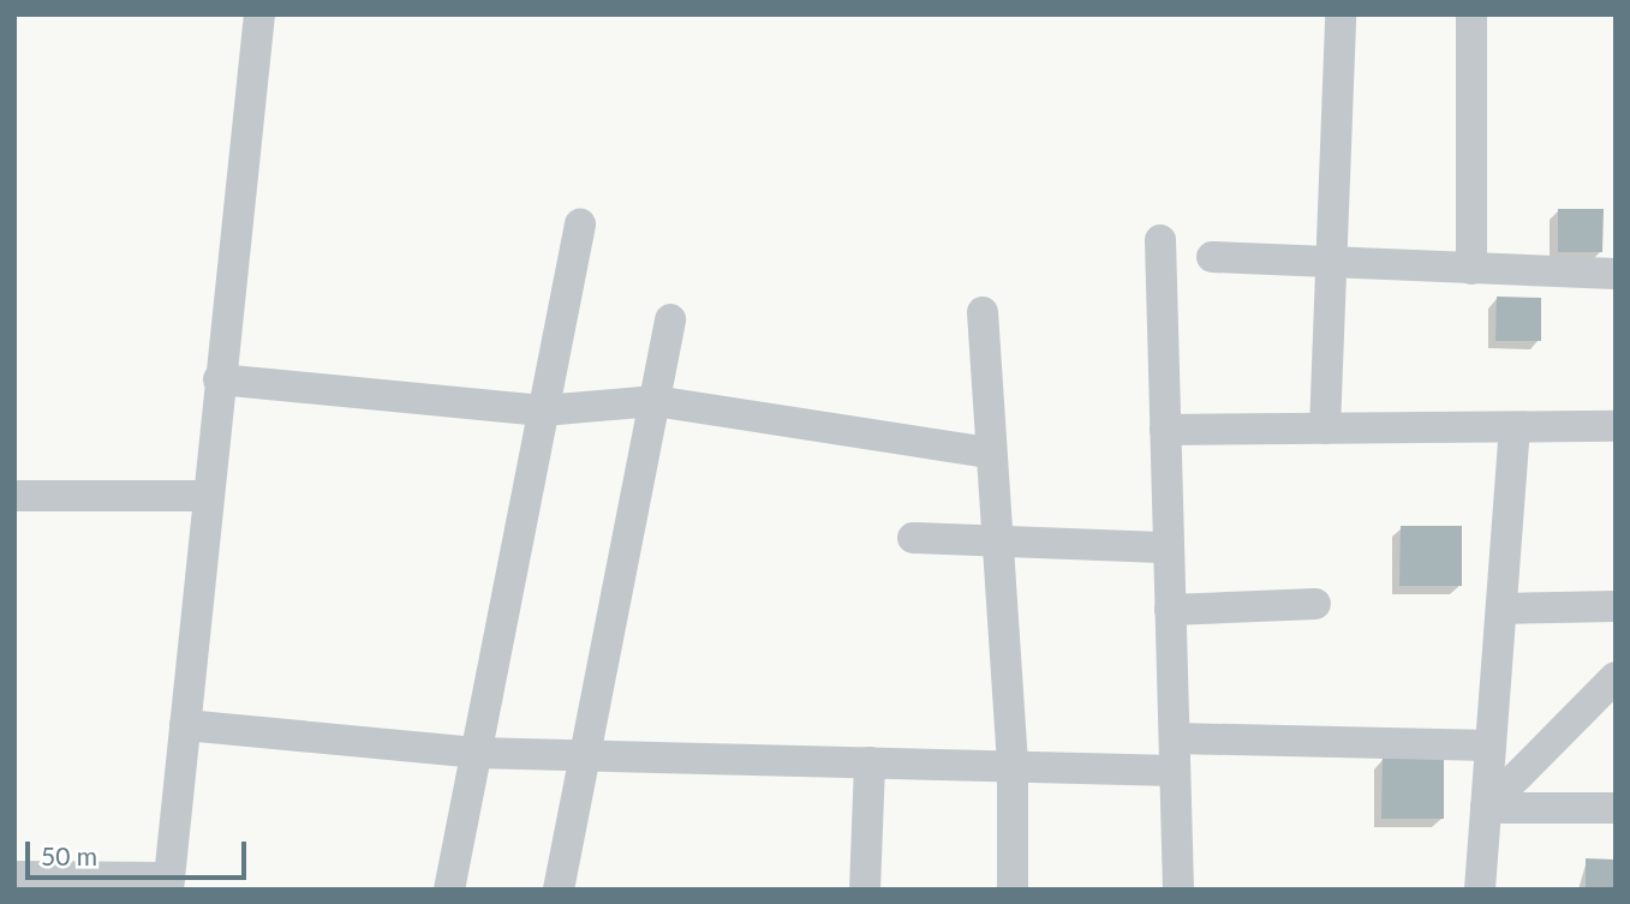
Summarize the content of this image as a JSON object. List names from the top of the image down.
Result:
{
  "scale_bar": "50 m"
}
